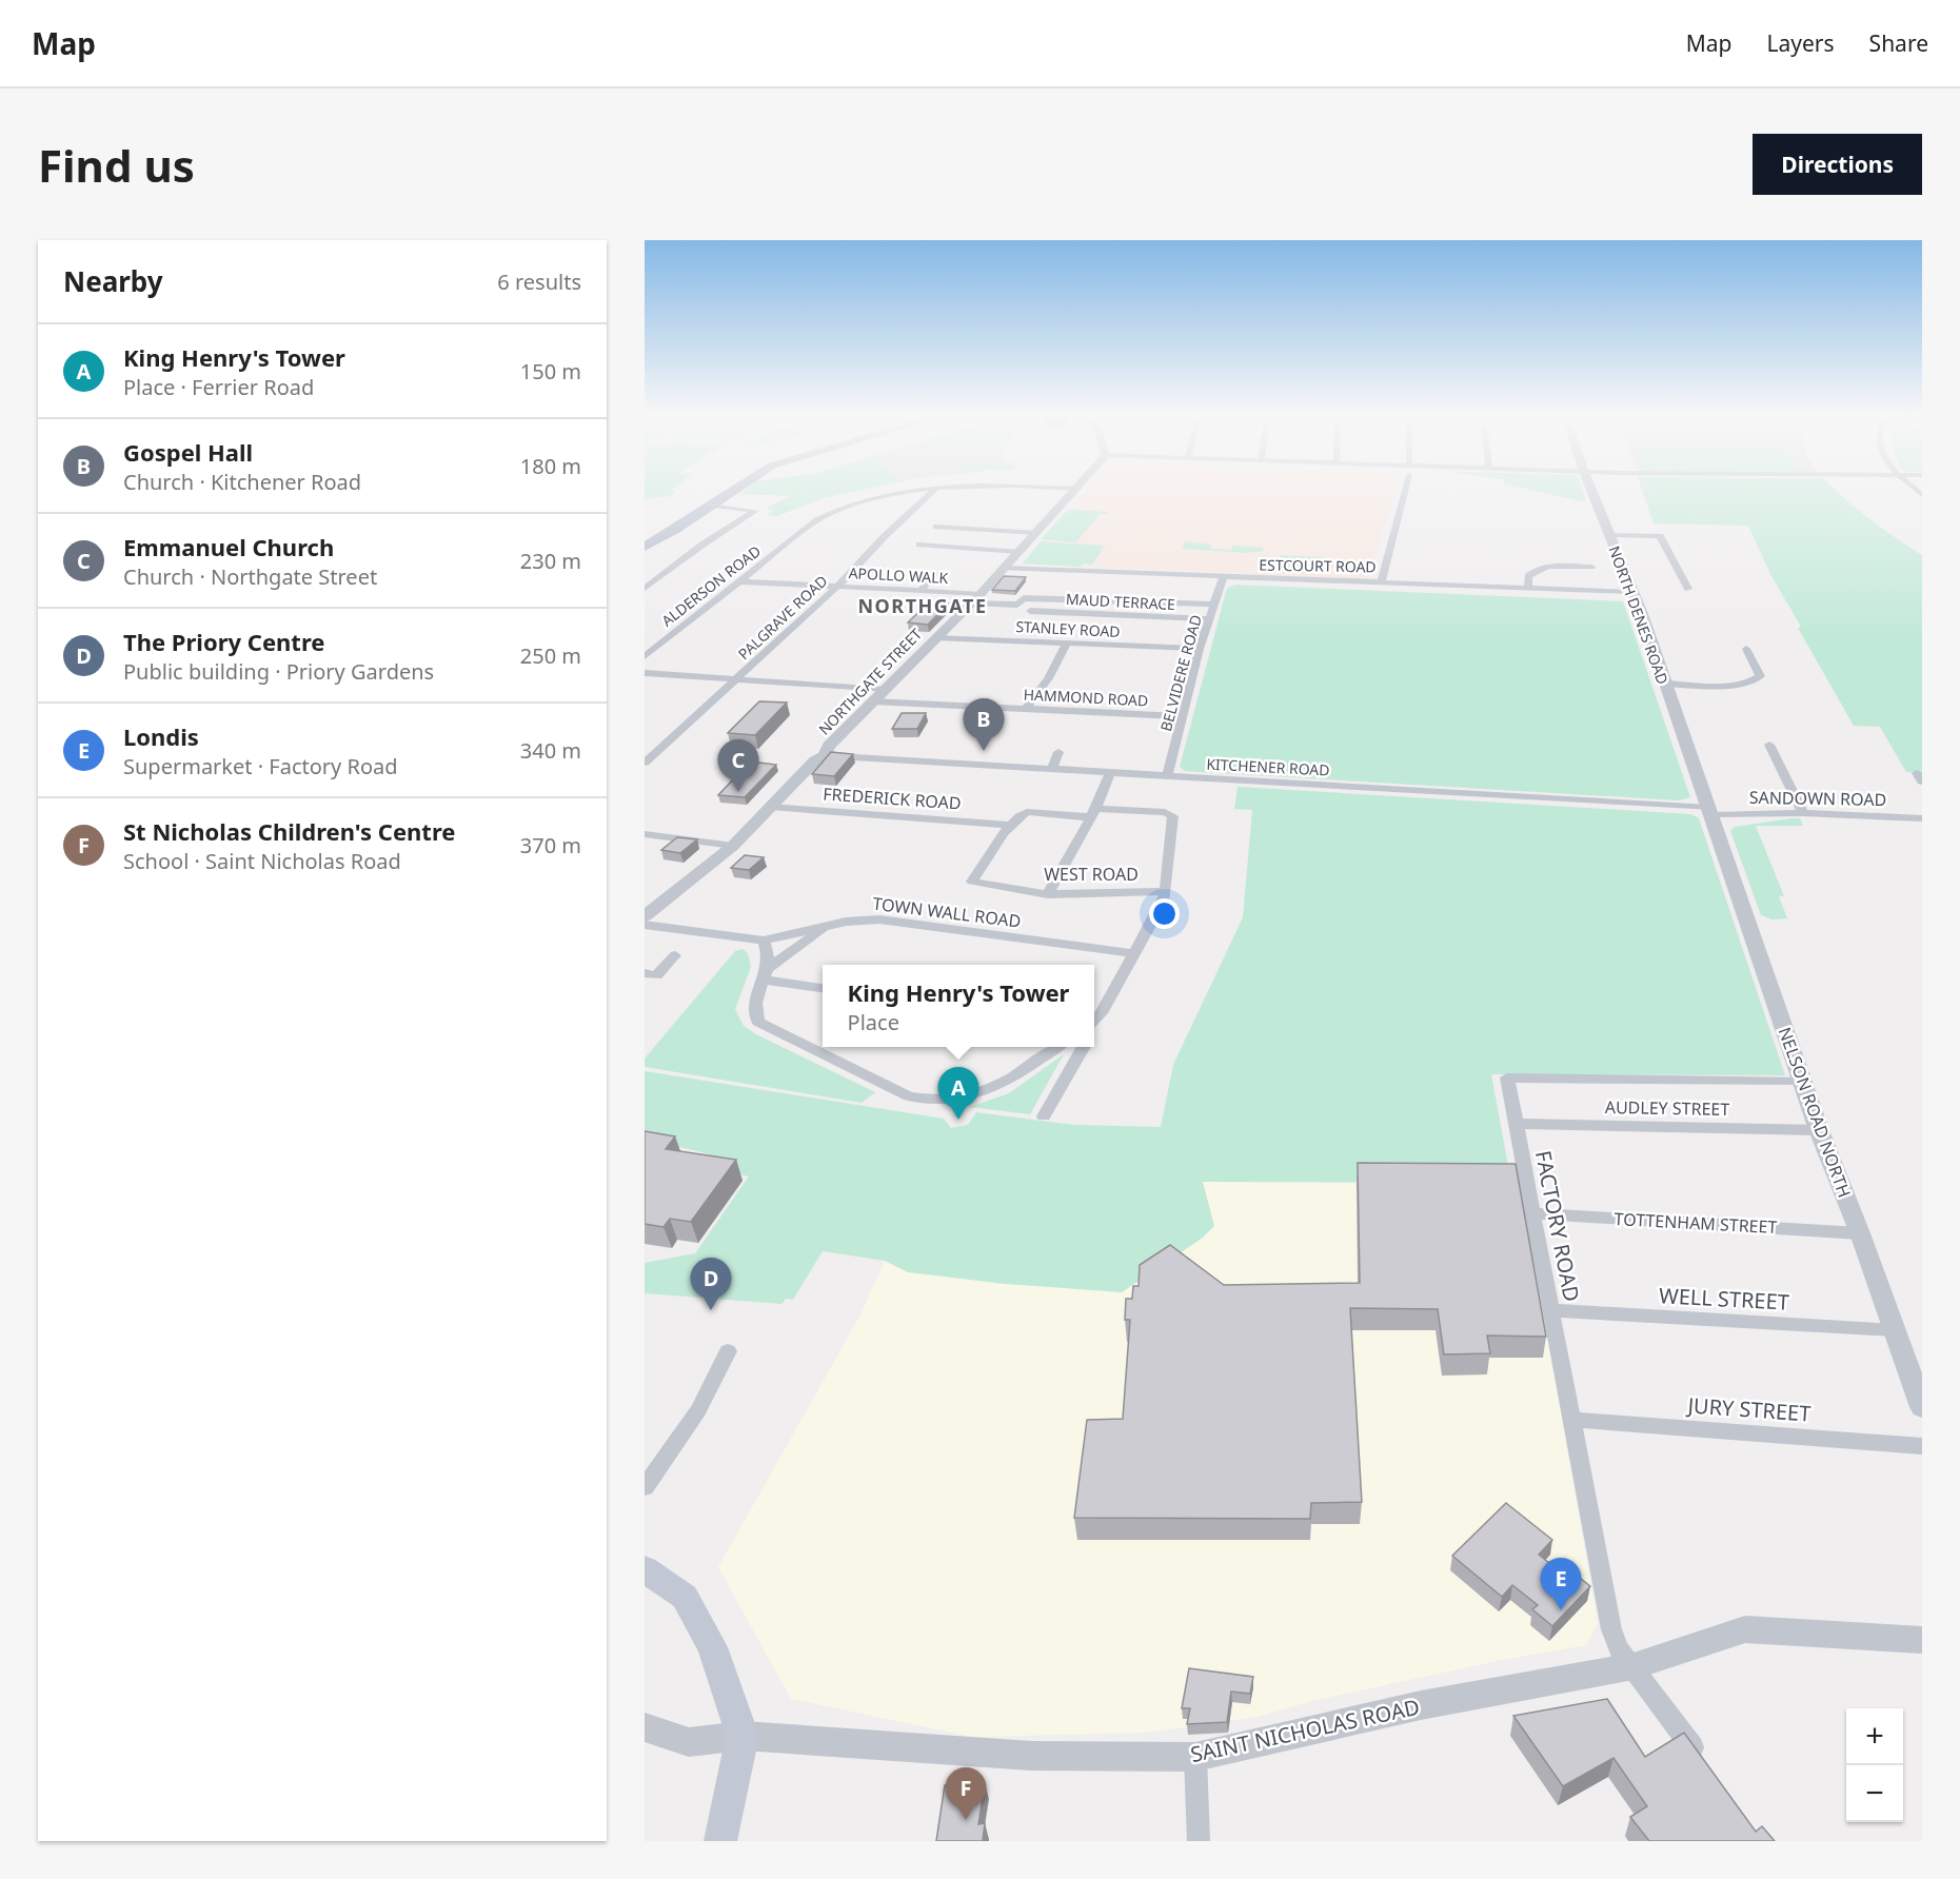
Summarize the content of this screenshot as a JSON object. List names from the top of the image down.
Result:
{
  "streets": {
    "street": [
      "ESTCOURT ROAD",
      "APOLLO WALK",
      "ALDERSON ROAD",
      "MAUD TERRACE",
      "NORTH DENES ROAD",
      "PALGRAVE ROAD",
      "STANLEY ROAD",
      "BELVIDERE ROAD",
      "NORTHGATE STREET",
      "HAMMOND ROAD",
      "KITCHENER ROAD",
      "FREDERICK ROAD",
      "SANDOWN ROAD",
      "WEST ROAD",
      "TOWN WALL ROAD",
      "AUDLEY STREET",
      "NELSON ROAD NORTH",
      "TOTTENHAM STREET",
      "FACTORY ROAD",
      "WELL STREET",
      "JURY STREET",
      "SAINT NICHOLAS ROAD"
    ]
  },
  "crossings": [
    ["ESTCOURT ROAD", "NORTH DENES ROAD"],
    ["ESTCOURT ROAD", "BELVIDERE ROAD"],
    ["ESTCOURT ROAD", "NORTHGATE STREET"],
    ["APOLLO WALK", "ALDERSON ROAD"],
    ["APOLLO WALK", "PALGRAVE ROAD"],
    ["APOLLO WALK", "BELVIDERE ROAD"],
    ["APOLLO WALK", "NORTHGATE STREET"],
    ["MAUD TERRACE", "BELVIDERE ROAD"],
    ["NORTH DENES ROAD", "KITCHENER ROAD"],
    ["NORTH DENES ROAD", "SANDOWN ROAD"],
    ["NORTH DENES ROAD", "NELSON ROAD NORTH"],
    ["STANLEY ROAD", "BELVIDERE ROAD"],
    ["STANLEY ROAD", "NORTHGATE STREET"],
    ["BELVIDERE ROAD", "HAMMOND ROAD"],
    ["BELVIDERE ROAD", "KITCHENER ROAD"],
    ["NORTHGATE STREET", "HAMMOND ROAD"],
    ["NORTHGATE STREET", "KITCHENER ROAD"],
    ["NORTHGATE STREET", "FREDERICK ROAD"],
    ["KITCHENER ROAD", "SANDOWN ROAD"],
    ["KITCHENER ROAD", "NELSON ROAD NORTH"],
    ["FREDERICK ROAD", "WEST ROAD"],
    ["SANDOWN ROAD", "NELSON ROAD NORTH"],
    ["AUDLEY STREET", "NELSON ROAD NORTH"],
    ["AUDLEY STREET", "FACTORY ROAD"],
    ["NELSON ROAD NORTH", "TOTTENHAM STREET"],
    ["NELSON ROAD NORTH", "FACTORY ROAD"],
    ["NELSON ROAD NORTH", "WELL STREET"],
    ["TOTTENHAM STREET", "FACTORY ROAD"],
    ["FACTORY ROAD", "WELL STREET"],
    ["FACTORY ROAD", "JURY STREET"],
    ["FACTORY ROAD", "SAINT NICHOLAS ROAD"]
  ],
  "districts": ["NORTHGATE"],
  "page": {
    "header": "Map",
    "nav": ["Map", "Layers", "Share"],
    "buttons": "Directions",
    "title": "Find us",
    "heading": ["Nearby", "6 results"],
    "list": [
      {
        "mark": "A",
        "name": "King Henry's Tower",
        "note": "Place · Ferrier Road",
        "value": "150 m"
      },
      {
        "mark": "B",
        "name": "Gospel Hall",
        "note": "Church · Kitchener Road",
        "value": "180 m"
      },
      {
        "mark": "C",
        "name": "Emmanuel Church",
        "note": "Church · Northgate Street",
        "value": "230 m"
      },
      {
        "mark": "D",
        "name": "The Priory Centre",
        "note": "Public building · Priory Gardens",
        "value": "250 m"
      },
      {
        "mark": "E",
        "name": "Londis",
        "note": "Supermarket · Factory Road",
        "value": "340 m"
      },
      {
        "mark": "F",
        "name": "St Nicholas Children's Centre",
        "note": "School · Saint Nicholas Road",
        "value": "370 m"
      }
    ],
    "pins": [
      "B",
      "C",
      "A",
      "D",
      "E",
      "F"
    ],
    "popup": ["King Henry's Tower", "Place"],
    "map_buttons": ["+", "−"]
  }
}
